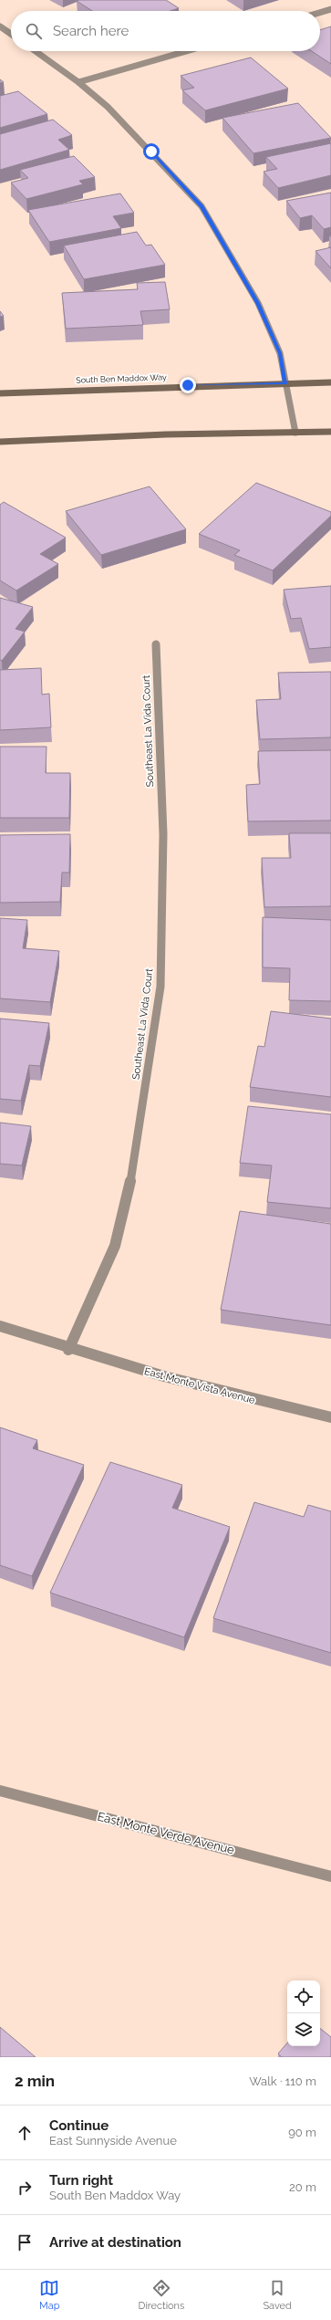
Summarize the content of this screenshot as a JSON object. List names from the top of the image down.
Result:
{
  "streets": {
    "main road": ["South Ben Maddox Way"],
    "street": ["Southeast La Vida Court", "East Monte Vista Avenue", "East Monte Verde Avenue"]
  },
  "crossings": [
    ["Southeast La Vida Court", "East Monte Vista Avenue"]
  ],
  "page": {
    "search": "Search here",
    "heading": ["2 min", "Walk · 110 m"],
    "list": [
      ["Continue", "East Sunnyside Avenue", "90 m"],
      ["Turn right", "South Ben Maddox Way", "20 m"],
      "Arrive at destination"
    ],
    "nav": ["Map", "Directions", "Saved"]
  }
}
